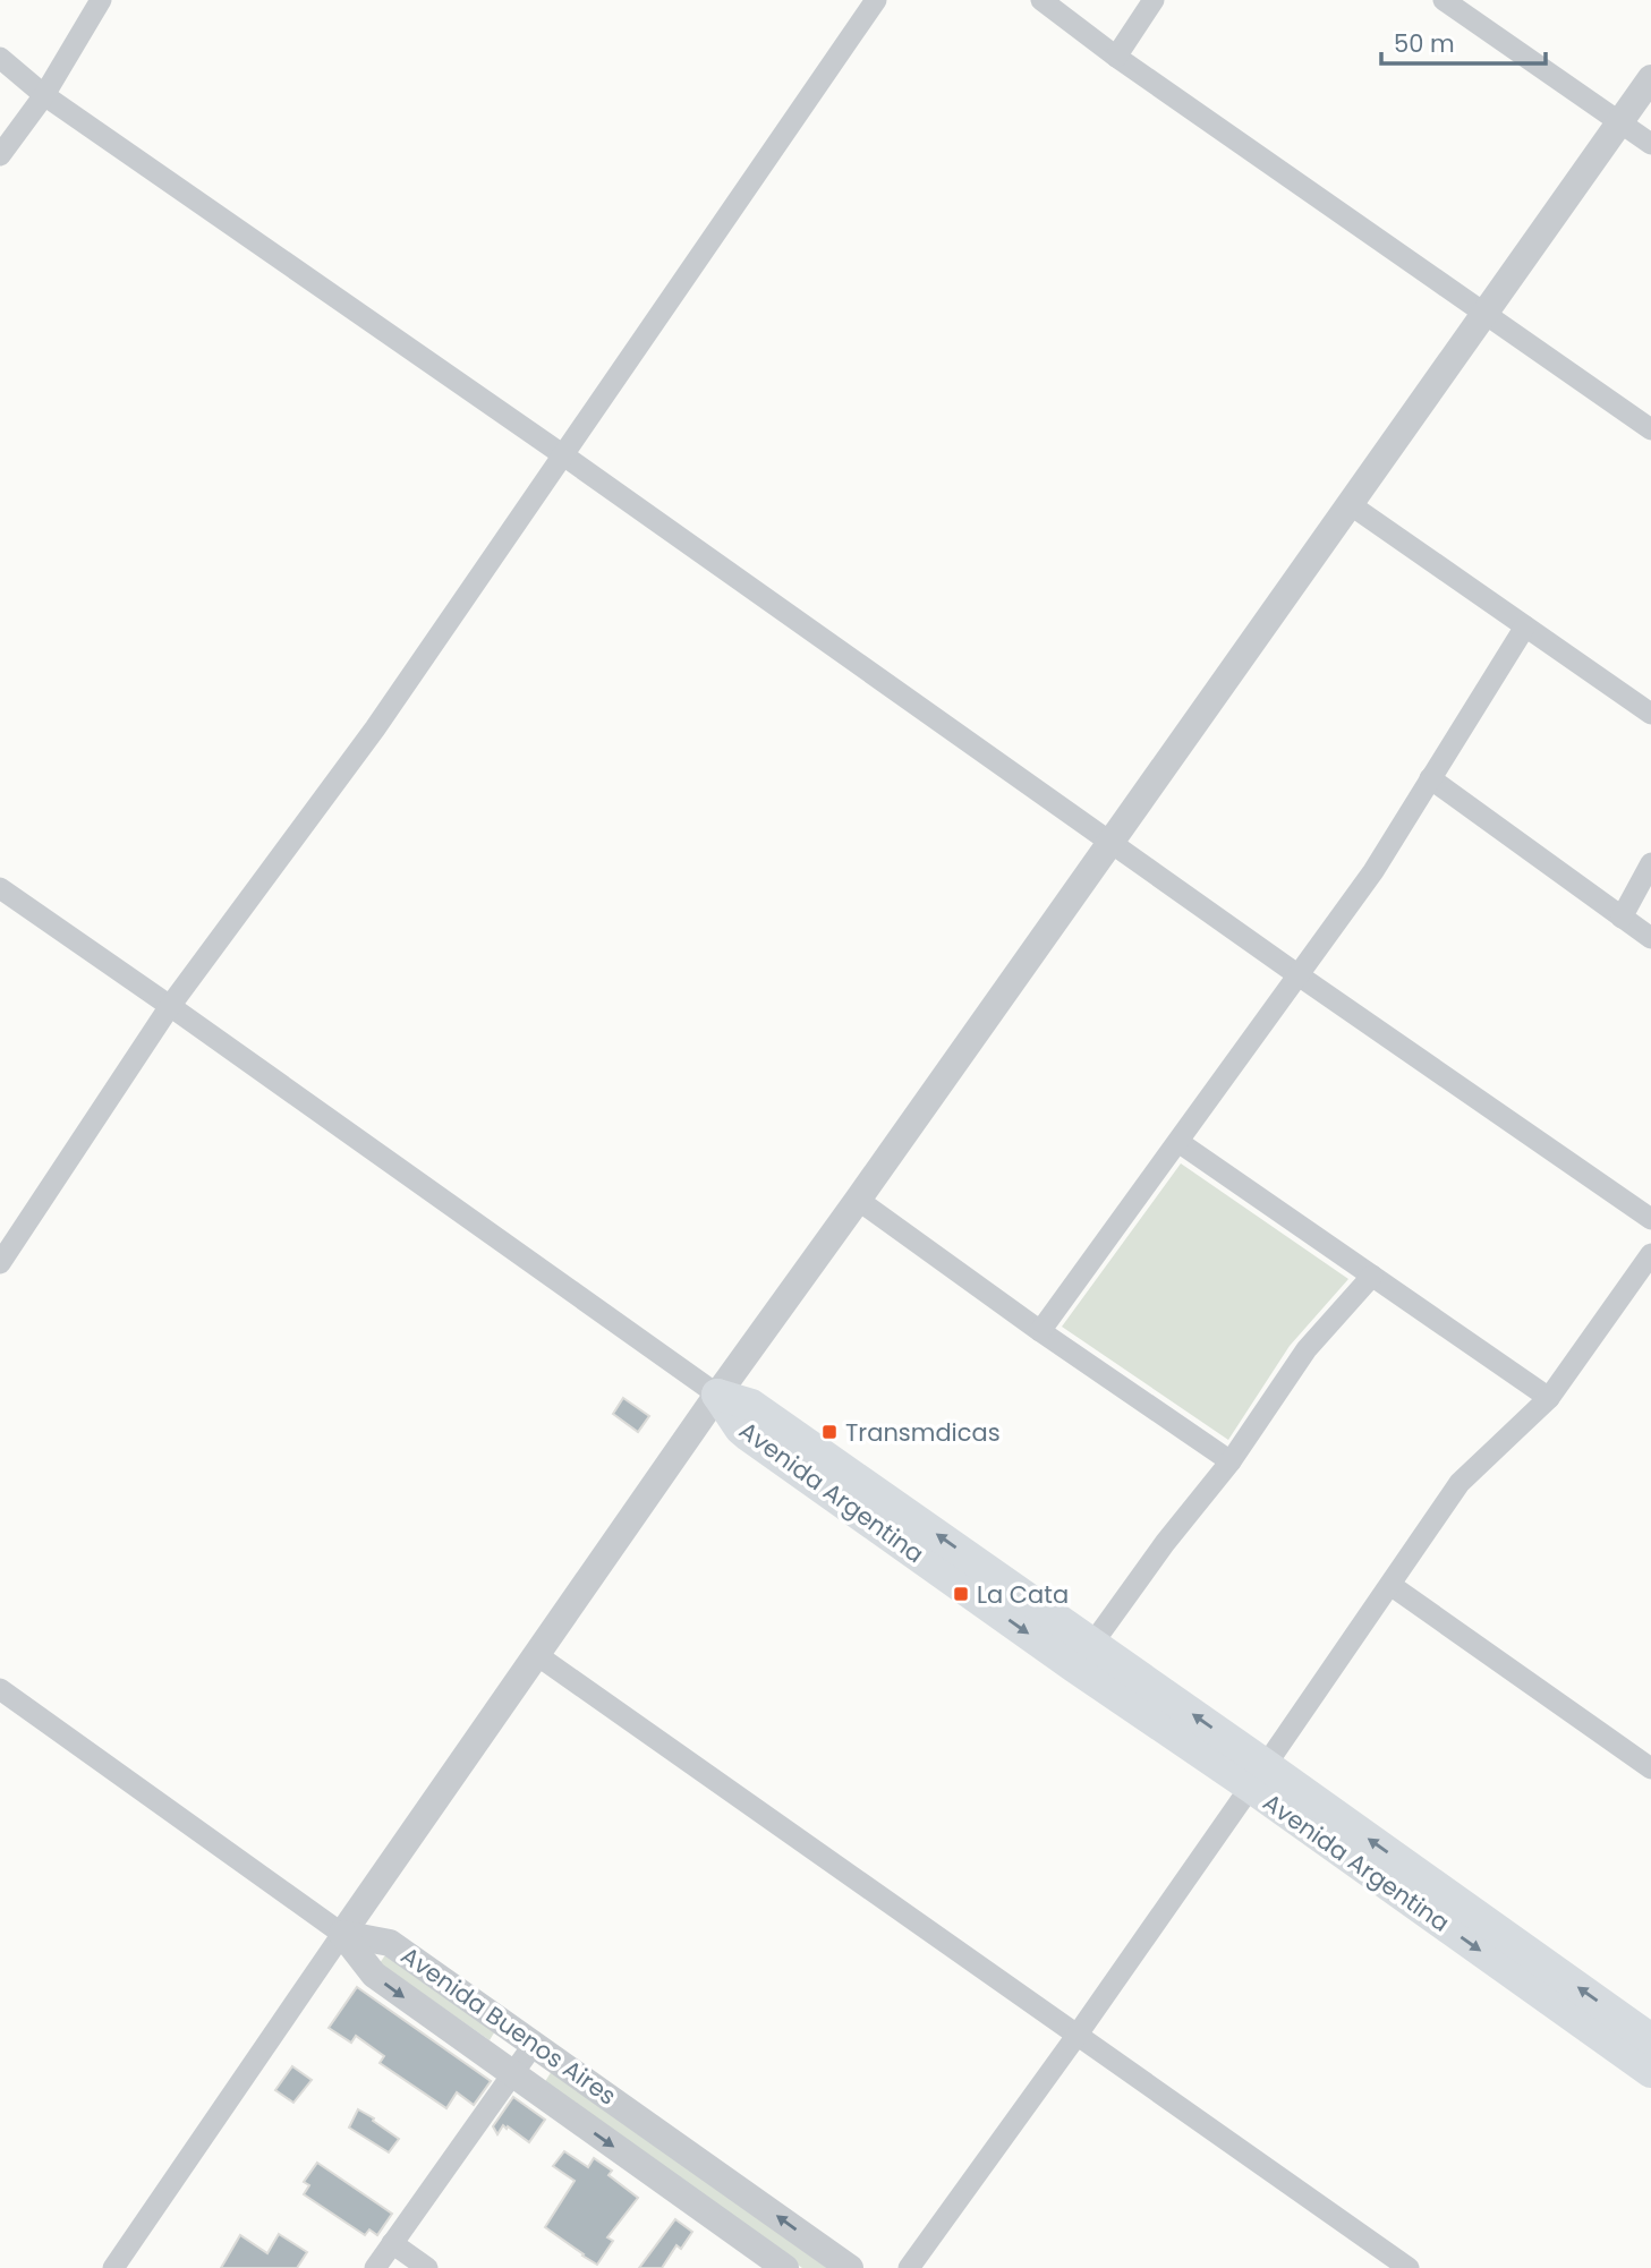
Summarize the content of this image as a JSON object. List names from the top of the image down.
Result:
{
  "streets": {
    "main road": ["Avenida Argentina"],
    "street": ["Avenida Buenos Aires"]
  },
  "places": {
    "transit": ["Transmdicas", "La Cata"]
  },
  "scale_bar": "50 m"
}
